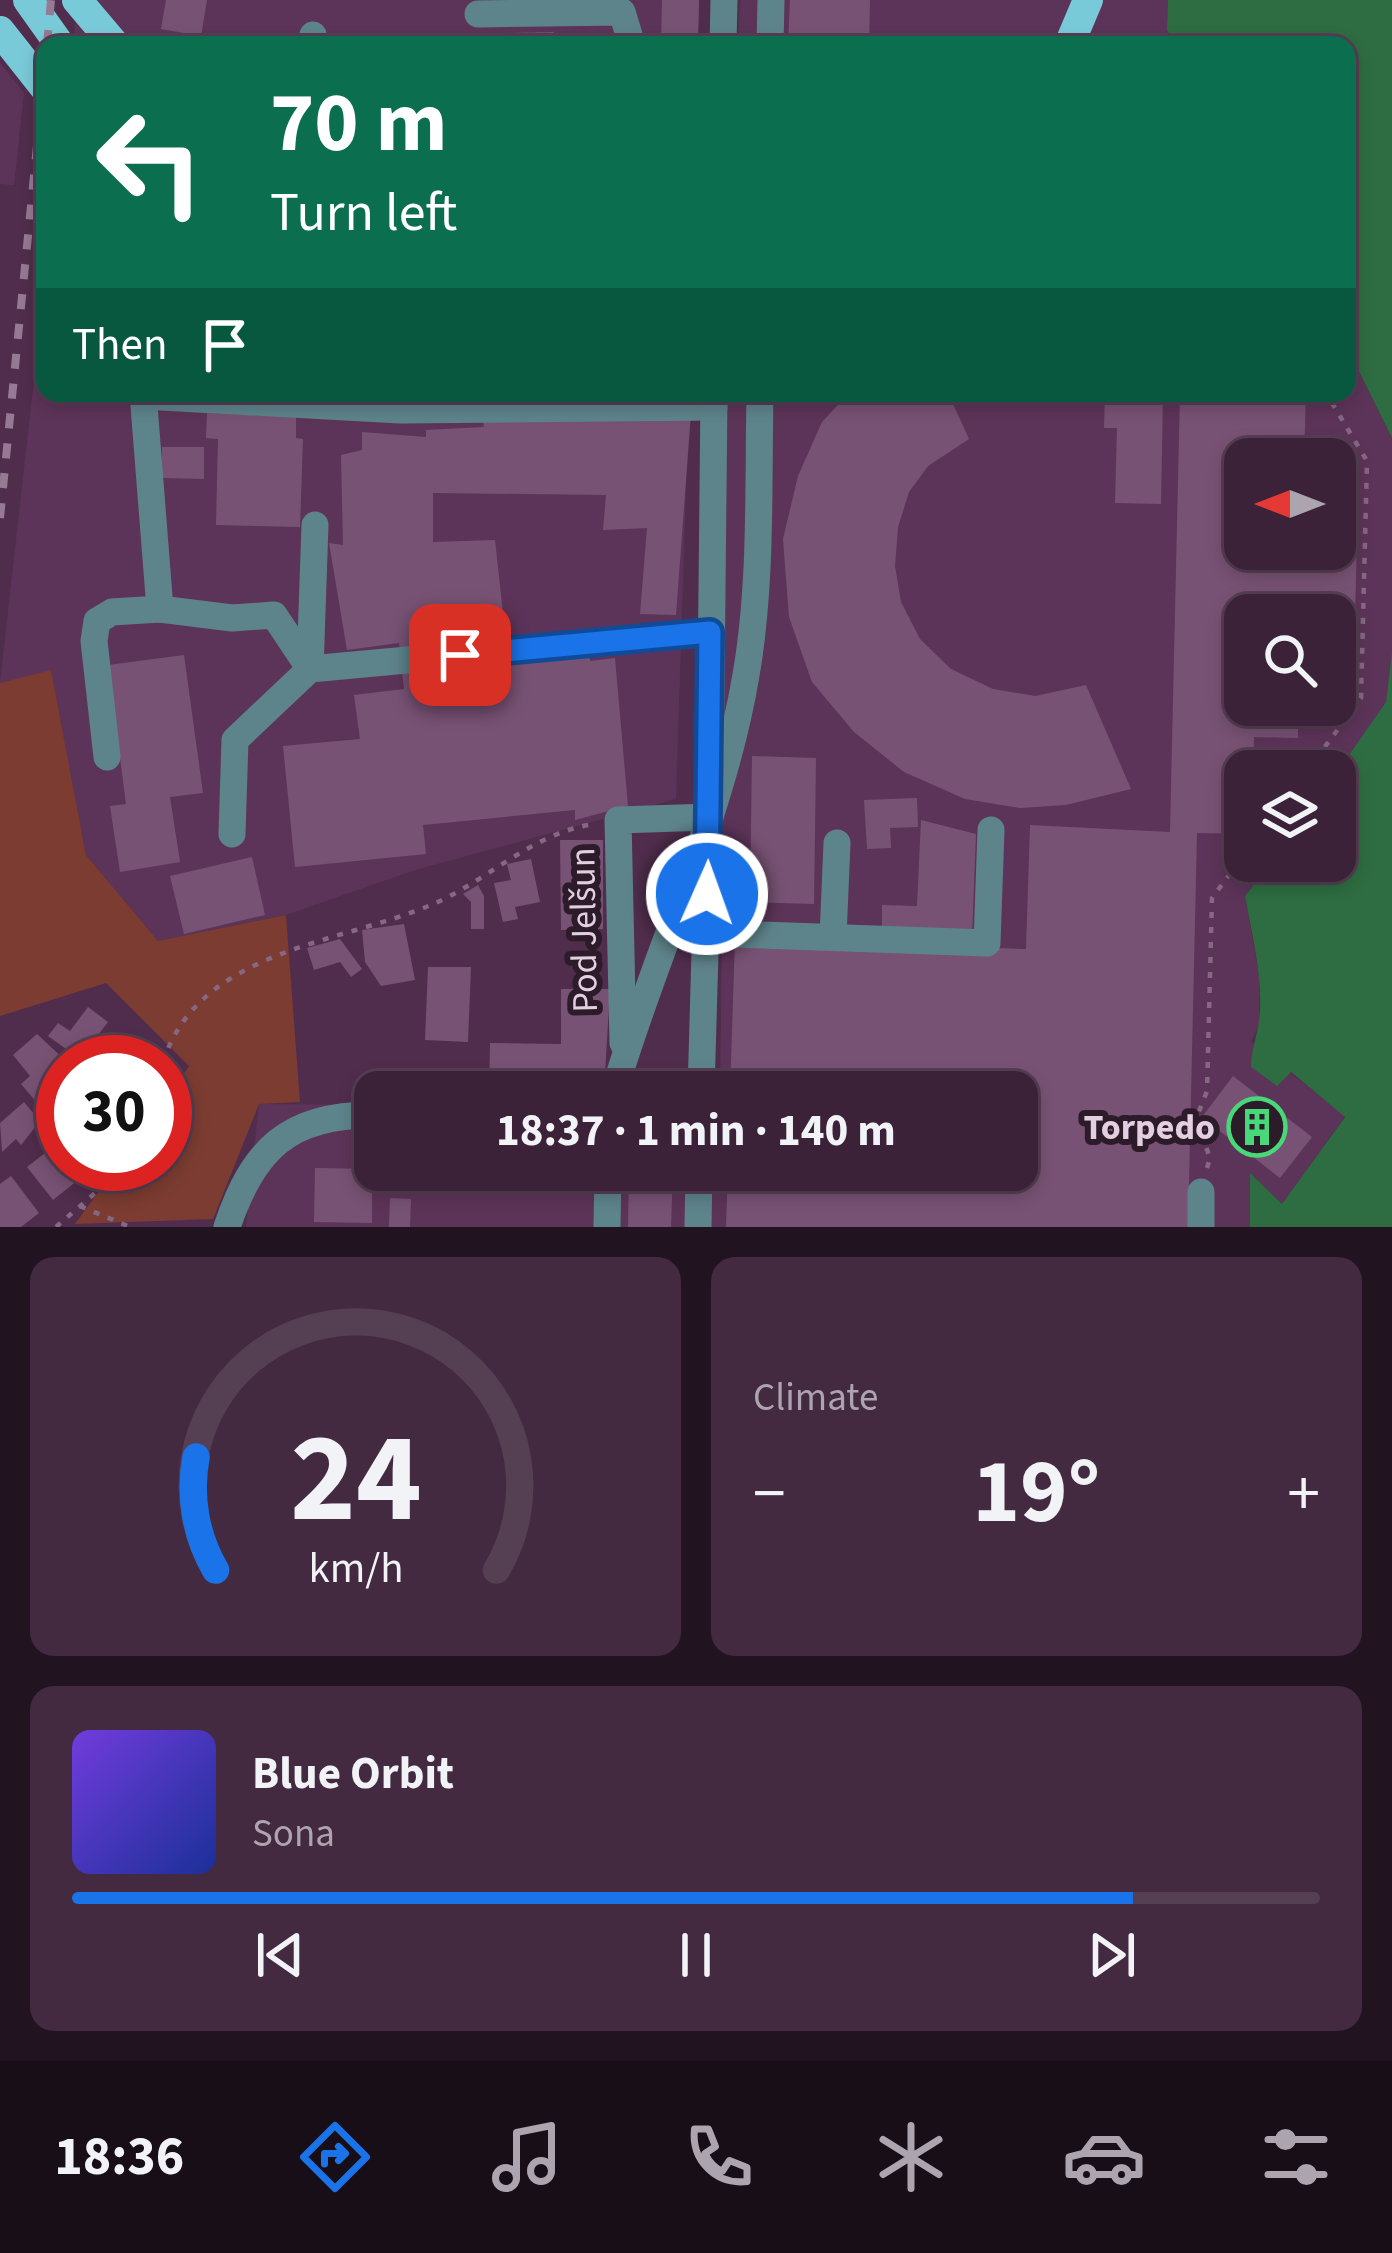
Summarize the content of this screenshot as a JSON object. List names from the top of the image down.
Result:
{
  "streets": {
    "street": ["Pod Jelšun"]
  },
  "places": {
    "building": ["Torpedo"]
  },
  "north": "left",
  "page": {
    "turn": ["70 m", "Turn left"],
    "then": "Then",
    "limit": "30",
    "trip": "18:37 · 1 min · 140 m",
    "tile": "Climate",
    "heat": ["−", "19°", "+"],
    "song": ["Blue Orbit", "Sona"],
    "tabs": "18:36",
    "gauge": ["24", "km/h"]
  }
}
